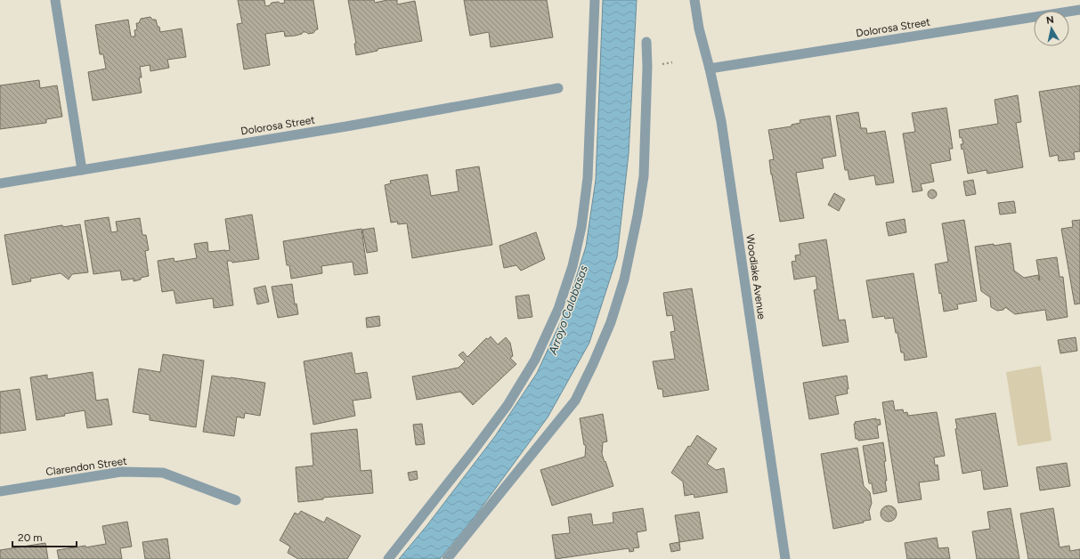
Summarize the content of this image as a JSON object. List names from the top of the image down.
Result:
{
  "streets": {
    "street": ["Dolorosa Street", "Woodlake Avenue", "Clarendon Street"]
  },
  "crossings": [
    ["Dolorosa Street", "Woodlake Avenue"]
  ],
  "water": ["Arroyo Calabasas"],
  "scale_bar": "20 m",
  "north": "top"
}
